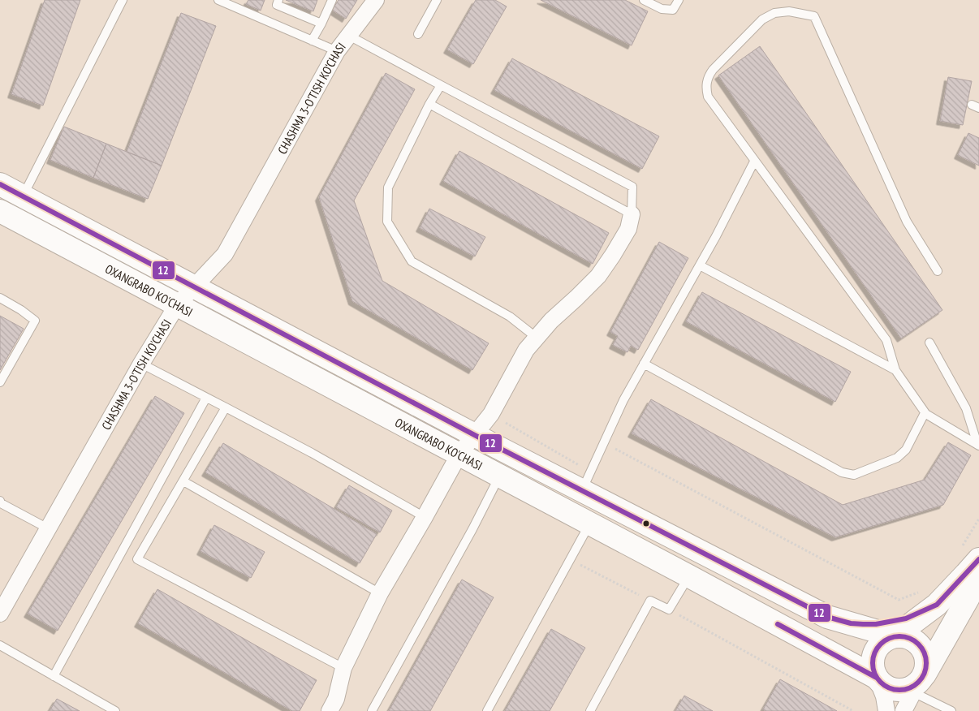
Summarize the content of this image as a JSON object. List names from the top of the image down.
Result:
{
  "streets": {
    "main road": ["OXANGRABO KO'CHASI"],
    "street": ["CHASHMA 3-O'TISH KO'CHASI"]
  },
  "crossings": [
    ["CHASHMA 3-O'TISH KO'CHASI", "OXANGRABO KO'CHASI"]
  ],
  "lines": ["transit line 12"]
}
